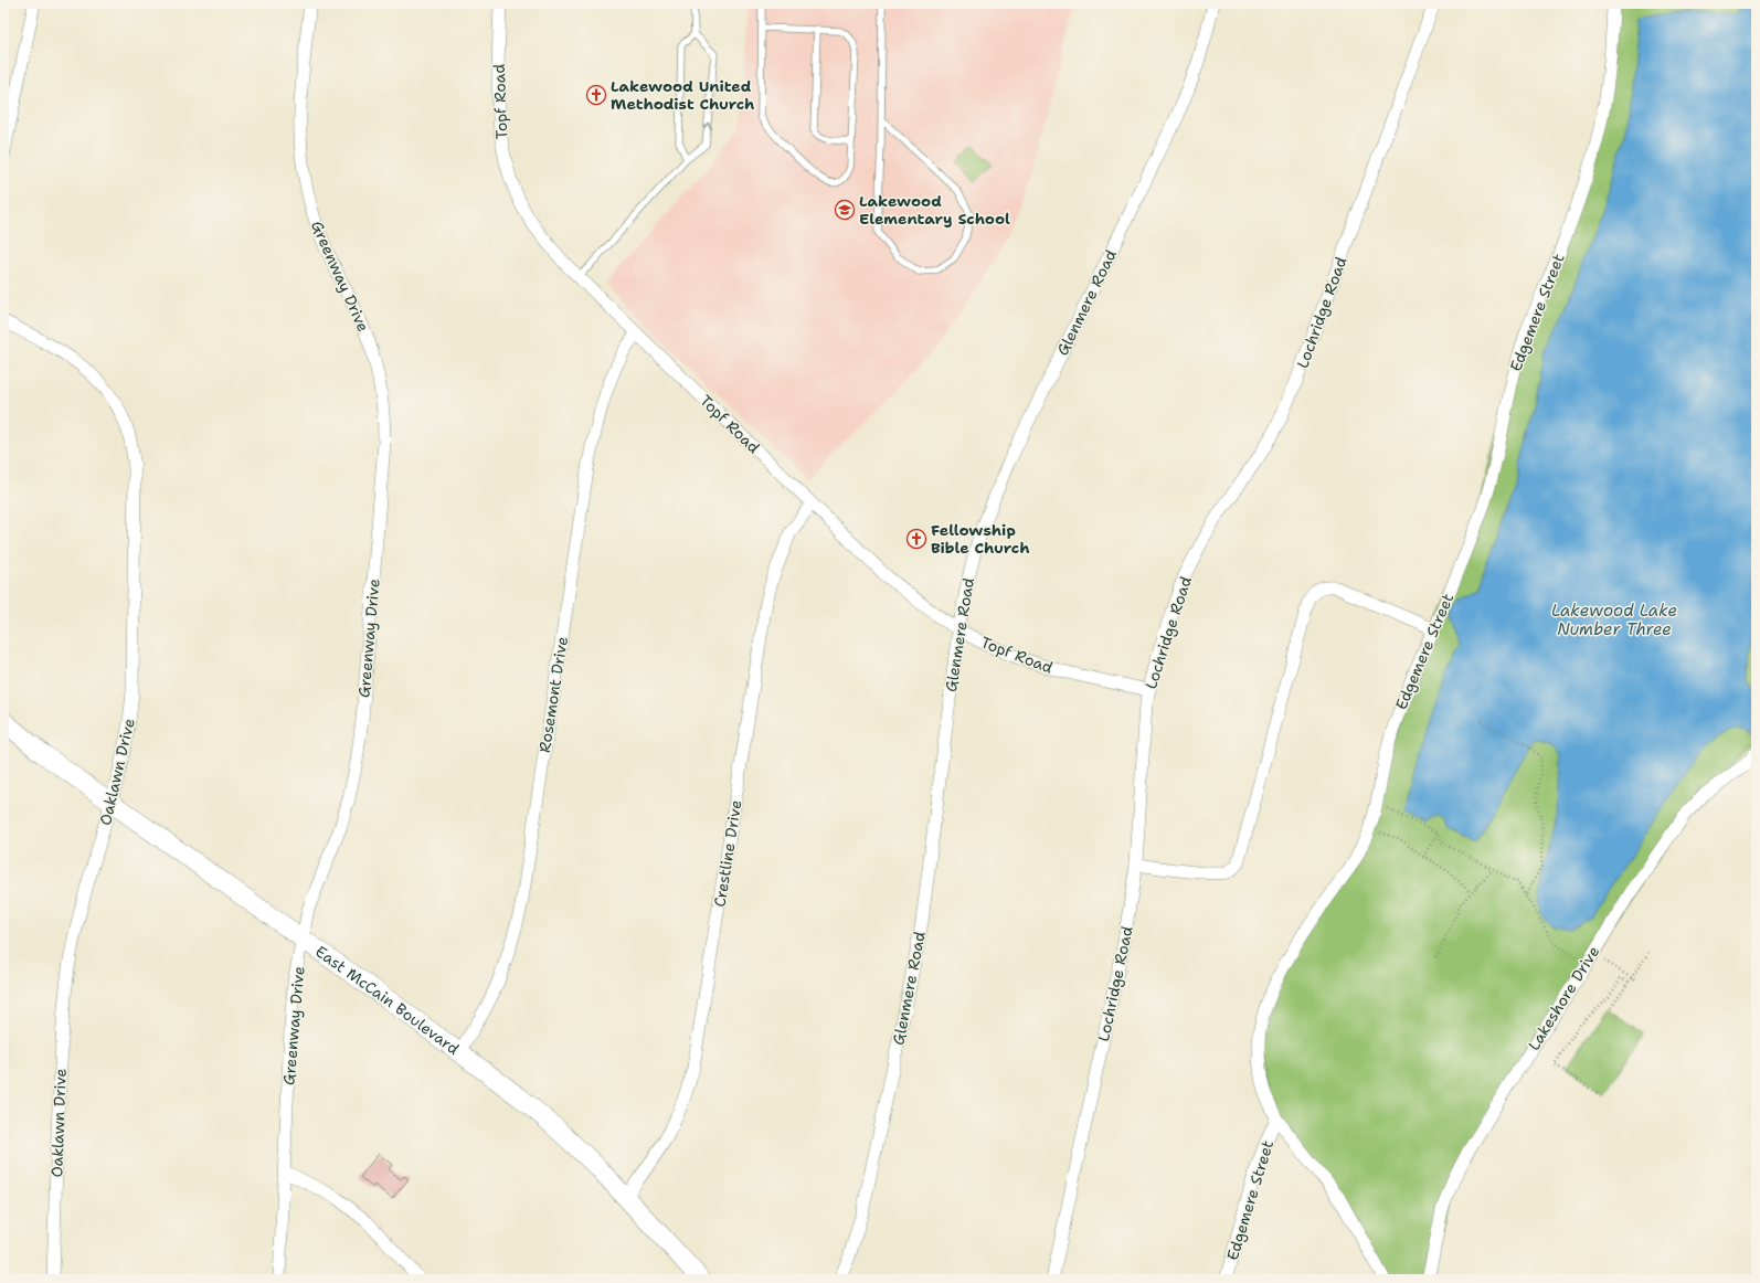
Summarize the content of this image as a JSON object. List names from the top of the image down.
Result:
{
  "streets": {
    "main road": ["East McCain Boulevard"],
    "street": [
      "Topf Road",
      "Greenway Drive",
      "Glenmere Road",
      "Lochridge Road",
      "Edgemere Street",
      "Rosemont Drive",
      "Oaklawn Drive",
      "Crestline Drive",
      "Lakeshore Drive"
    ]
  },
  "crossings": [
    ["Topf Road", "Glenmere Road"],
    ["Topf Road", "Lochridge Road"],
    ["Topf Road", "Rosemont Drive"],
    ["Topf Road", "Crestline Drive"],
    ["Greenway Drive", "East McCain Boulevard"],
    ["Rosemont Drive", "East McCain Boulevard"],
    ["Oaklawn Drive", "East McCain Boulevard"],
    ["Crestline Drive", "East McCain Boulevard"]
  ],
  "water": ["Lakewood Lake Number Three"],
  "places": {
    "church": ["Lakewood United Methodist Church", "Fellowship Bible Church"],
    "school or university": ["Lakewood Elementary School"]
  }
}
